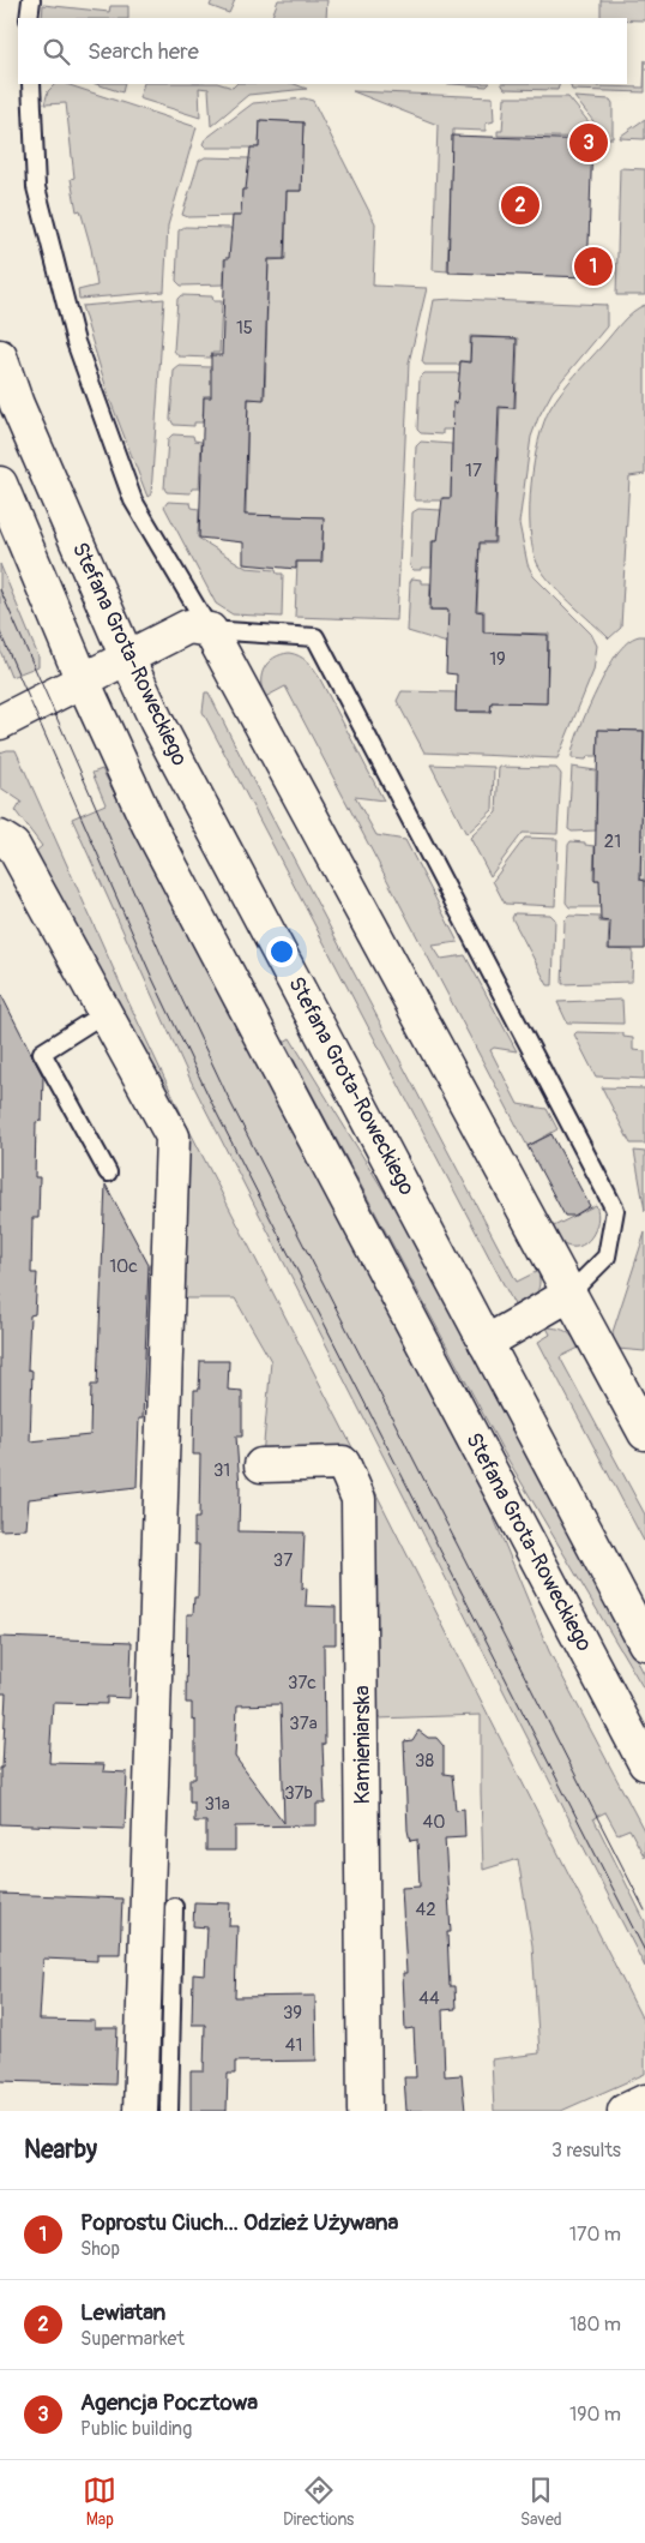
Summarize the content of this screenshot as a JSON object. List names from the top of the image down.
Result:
{
  "streets": {
    "street": ["Stefana Grota-Roweckiego", "Kamieniarska"]
  },
  "house_numbers": [
    "15",
    "17",
    "19",
    "21",
    "10c",
    "31",
    "37",
    "37c",
    "37a",
    "38",
    "37b",
    "31a",
    "40",
    "42",
    "44",
    "39",
    "41"
  ],
  "page": {
    "search": "Search here",
    "pins": ["3", "2", "1"],
    "heading": ["Nearby", "3 results"],
    "list": [
      {
        "mark": "1",
        "name": "Poprostu Ciuch... Odzież Używana",
        "note": "Shop",
        "value": "170 m"
      },
      {
        "mark": "2",
        "name": "Lewiatan",
        "note": "Supermarket",
        "value": "180 m"
      },
      {
        "mark": "3",
        "name": "Agencja Pocztowa",
        "note": "Public building",
        "value": "190 m"
      }
    ],
    "nav": ["Map", "Directions", "Saved"]
  }
}
